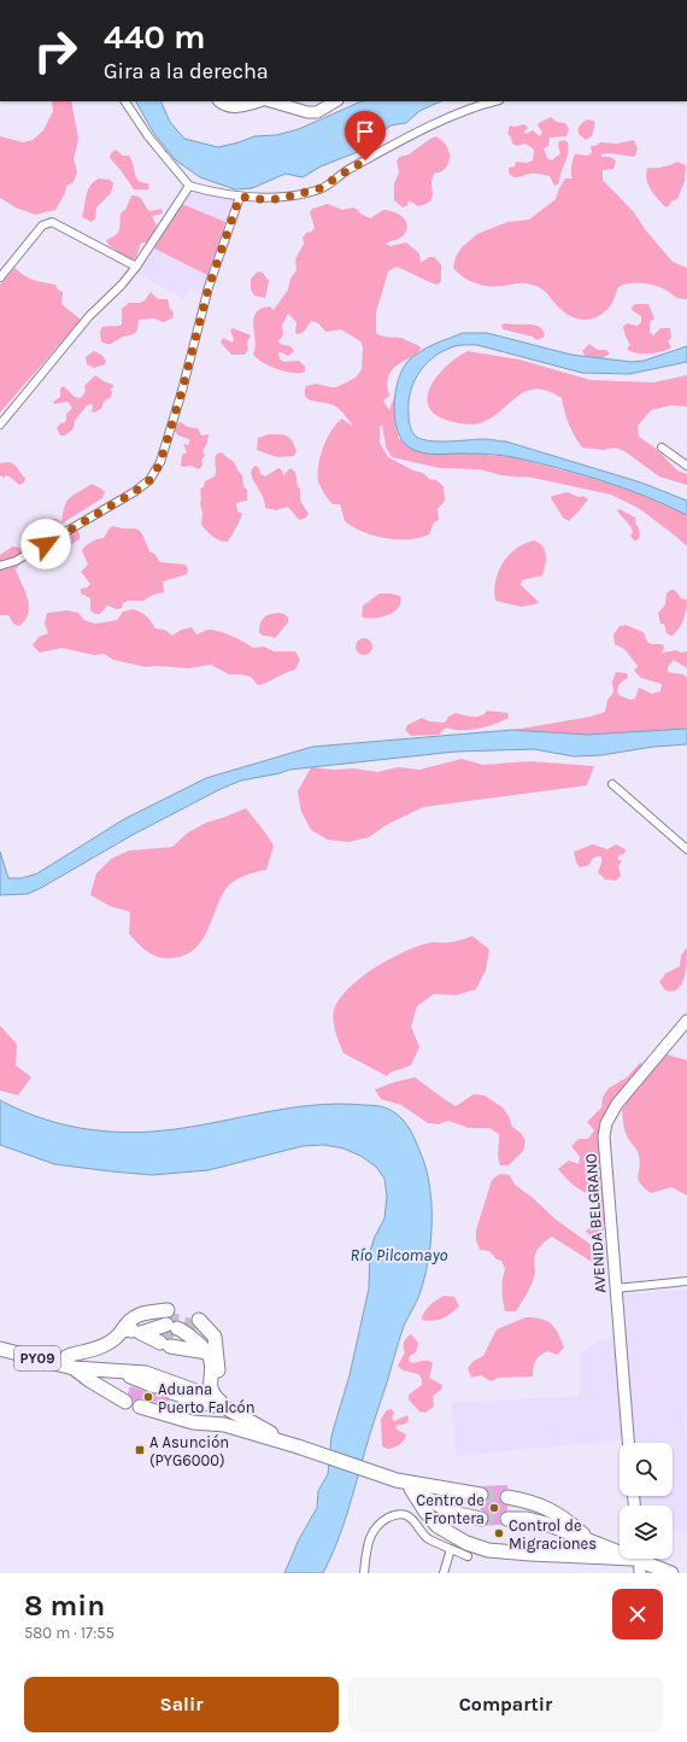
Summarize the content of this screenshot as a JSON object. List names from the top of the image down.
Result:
{
  "streets": {
    "highway": ["PY09"],
    "street": ["AVENIDA BELGRANO"]
  },
  "water": ["Río Pilcomayo"],
  "places": {
    "other": ["Aduana Puerto Falcón", "Centro de Frontera", "Control de Migraciones"],
    "transit": ["A Asunción (PYG6000)"]
  },
  "page": {
    "turn": ["440 m", "Gira a la derecha"],
    "heading": ["8 min", "580 m · 17:55"],
    "buttons": ["Salir", "Compartir"]
  }
}
